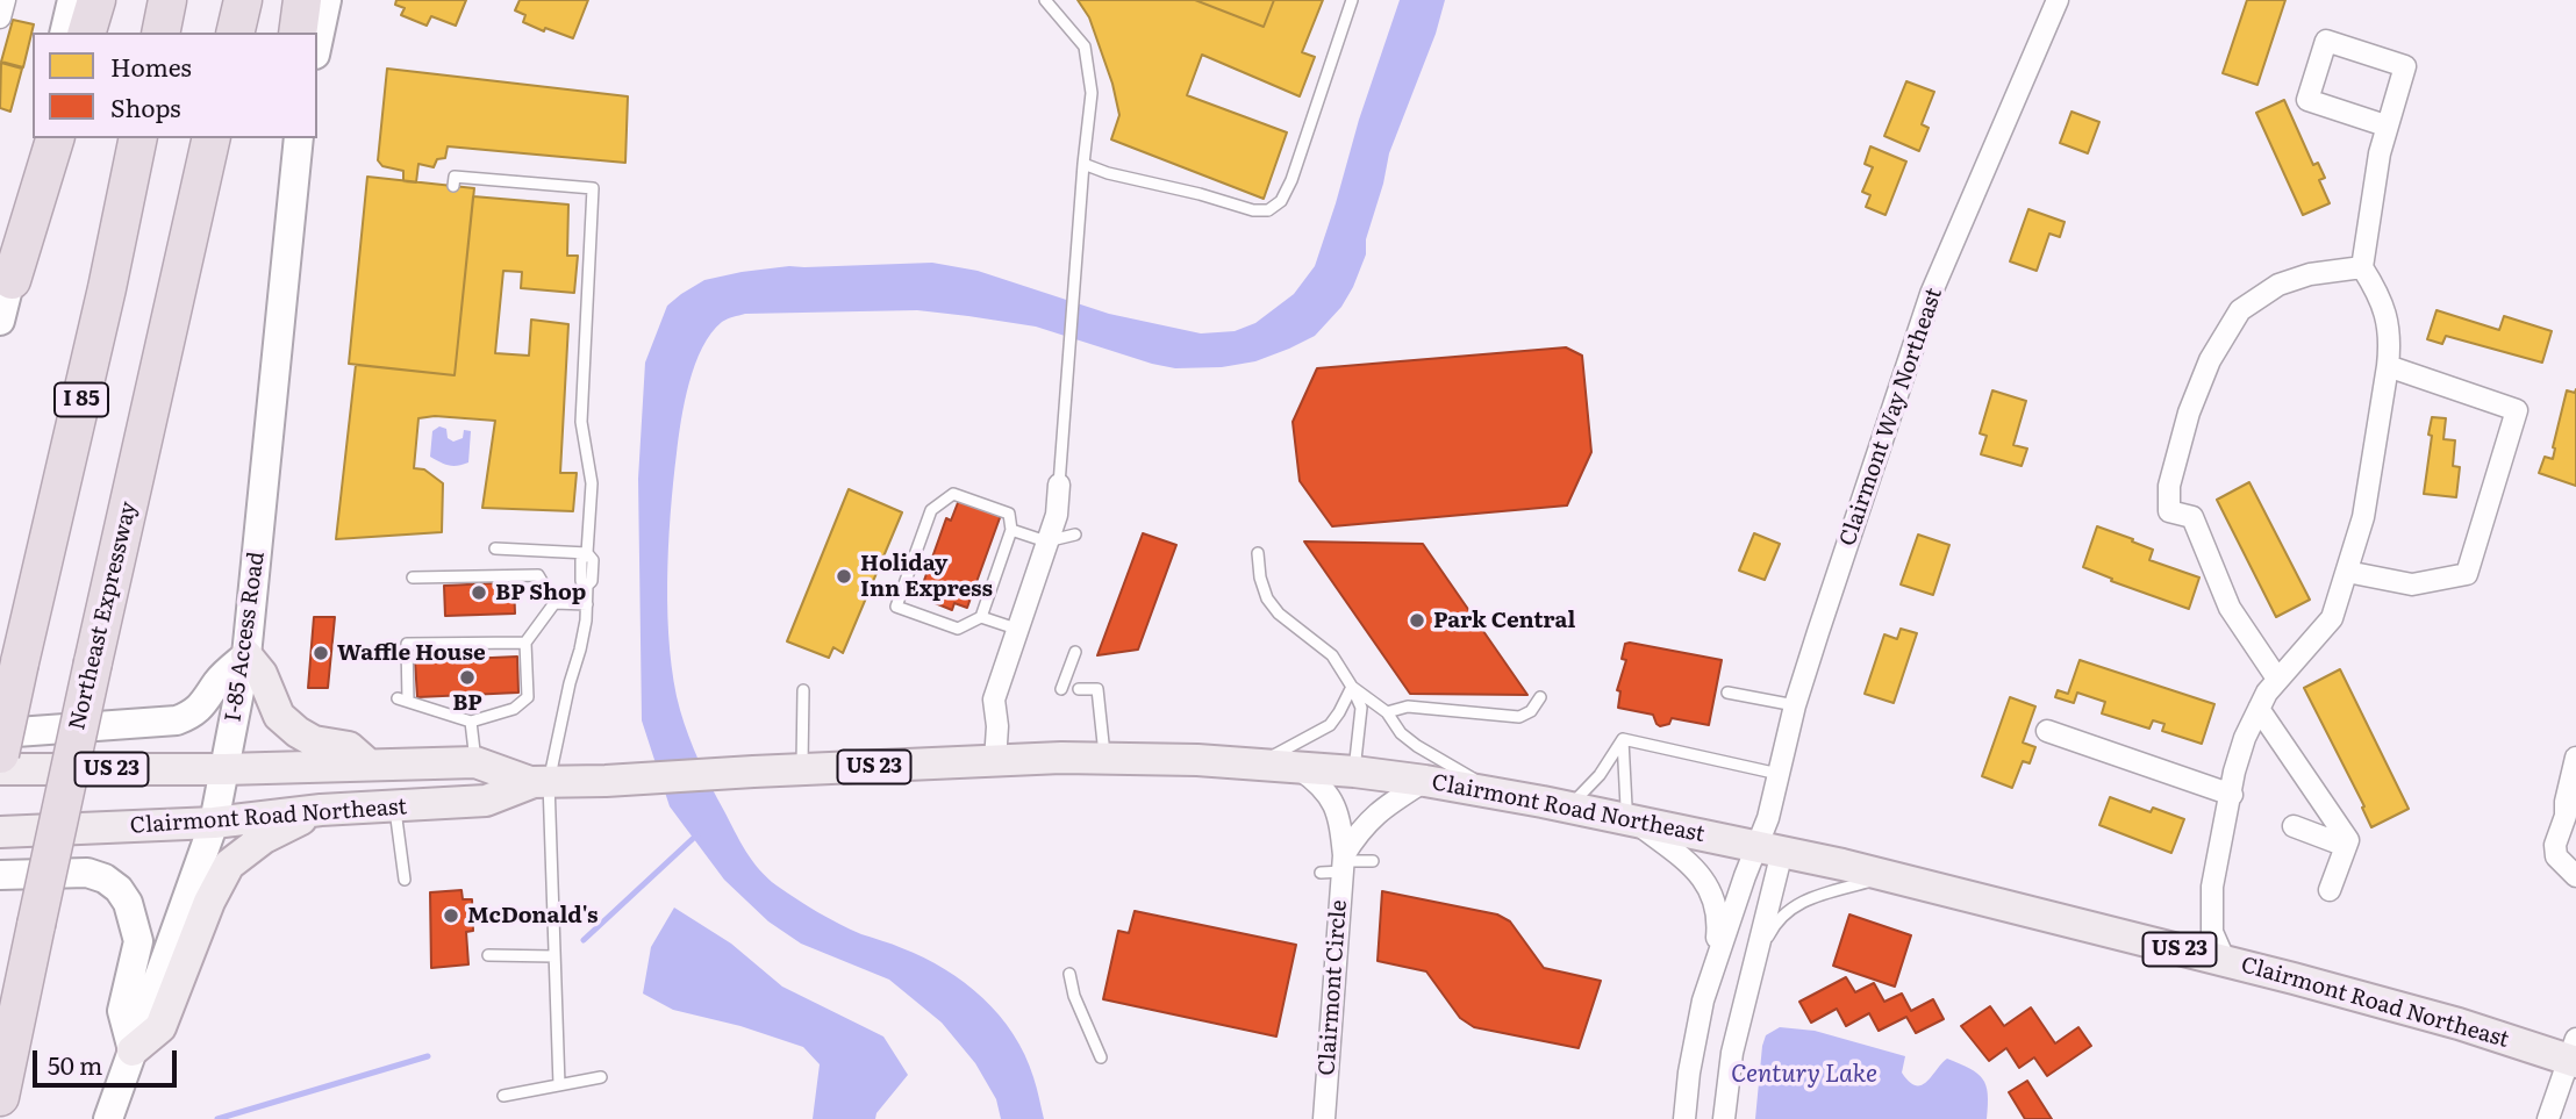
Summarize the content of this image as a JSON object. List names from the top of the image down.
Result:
{
  "streets": {
    "highway": ["I 85", "Northeast Expressway"],
    "main road": ["I-85 Access Road", "US 23", "Clairmont Road Northeast"],
    "street": ["Clairmont Way Northeast", "Clairmont Circle"]
  },
  "crossings": [
    ["Clairmont Way Northeast", "Clairmont Road Northeast"],
    ["I-85 Access Road", "Clairmont Road Northeast"],
    ["Clairmont Road Northeast", "Clairmont Circle"]
  ],
  "water": ["Century Lake"],
  "places": [
    "Holiday Inn Express",
    "BP Shop",
    "Park Central",
    "Waffle House",
    "BP",
    "McDonald's"
  ],
  "legend": ["Homes", "Shops"],
  "scale_bar": "50 m"
}
